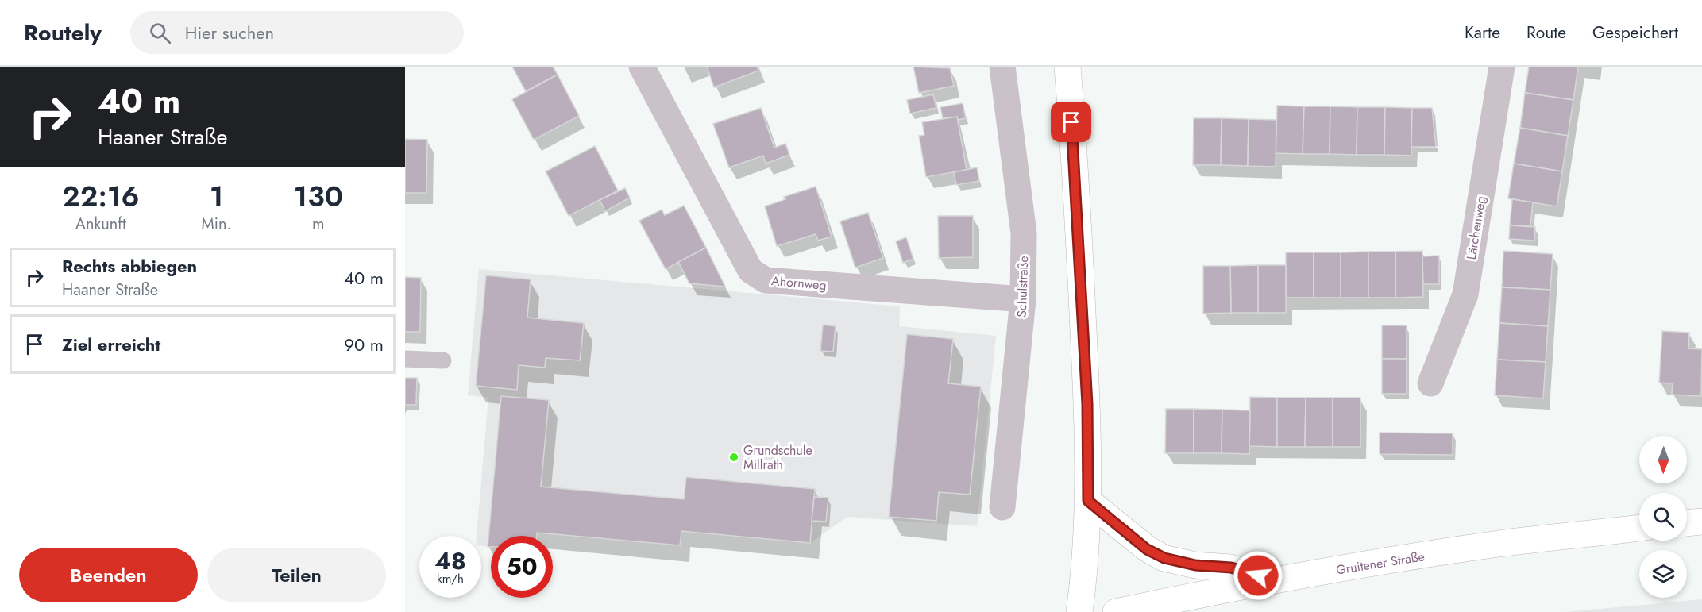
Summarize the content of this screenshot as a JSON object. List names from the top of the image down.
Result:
{
  "streets": {
    "main road": ["Gruitener Straße"],
    "street": ["Lärchenweg", "Ahornweg", "Schulstraße"]
  },
  "crossings": [
    ["Ahornweg", "Schulstraße"]
  ],
  "places": ["Grundschule Millrath"],
  "north": "bottom",
  "page": {
    "header": "Routely",
    "search": "Hier suchen",
    "nav": ["Karte", "Route", "Gespeichert"],
    "turn": ["40 m", "Haaner Straße"],
    "eta": [
      "22:16",
      "Ankunft",
      "1",
      "Min.",
      "130",
      "m"
    ],
    "list": [
      {
        "name": "Rechts abbiegen",
        "note": "Haaner Straße",
        "value": "40 m"
      },
      {
        "name": "Ziel erreicht",
        "value": "90 m"
      }
    ],
    "speed": "48 km/h",
    "limit": "50",
    "buttons": ["Beenden", "Teilen"]
  }
}
